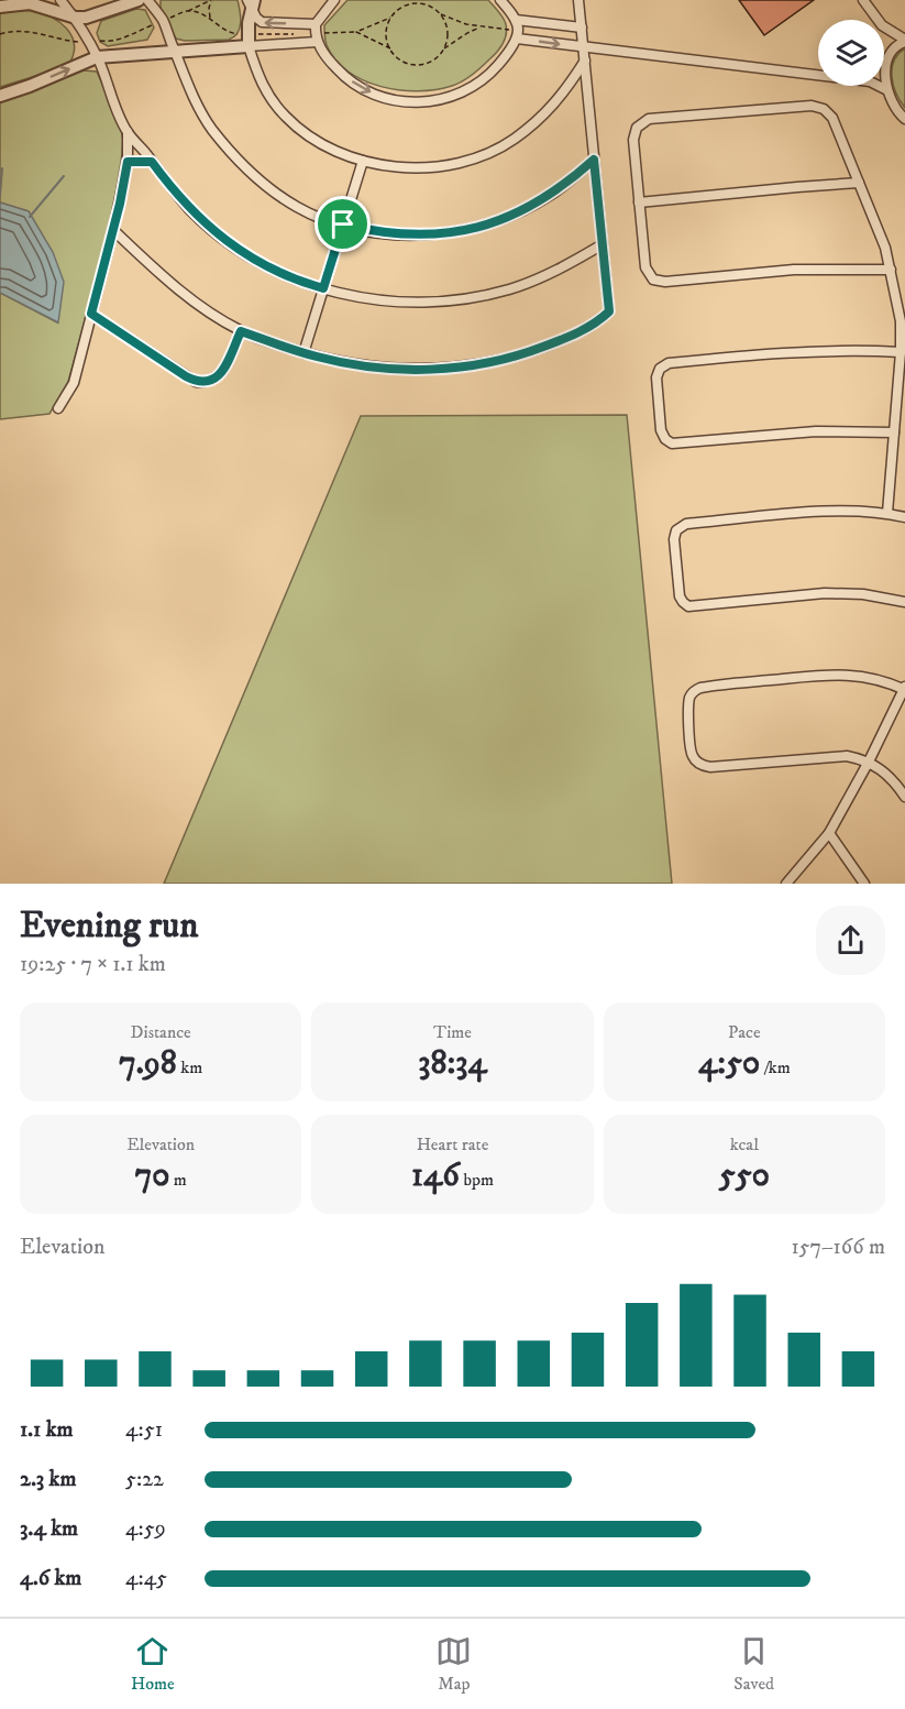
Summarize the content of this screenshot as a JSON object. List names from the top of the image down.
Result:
{
  "page": {
    "heading": ["Evening run", "19:25 · 7 × 1.1 km"],
    "stats": [
      ["Distance", "7.98 km"],
      ["Time", "38:34"],
      ["Pace", "4:50 /km"],
      ["Elevation", "70 m"],
      ["Heart rate", "146 bpm"],
      ["kcal", "550"]
    ],
    "chart": ["Elevation", "157–166 m"],
    "list": [
      {
        "name": "1.1 km",
        "note": "4:51"
      },
      {
        "name": "2.3 km",
        "note": "5:22"
      },
      {
        "name": "3.4 km",
        "note": "4:59"
      },
      {
        "name": "4.6 km",
        "note": "4:45"
      }
    ],
    "tabs": ["Home", "Map", "Saved"]
  }
}
